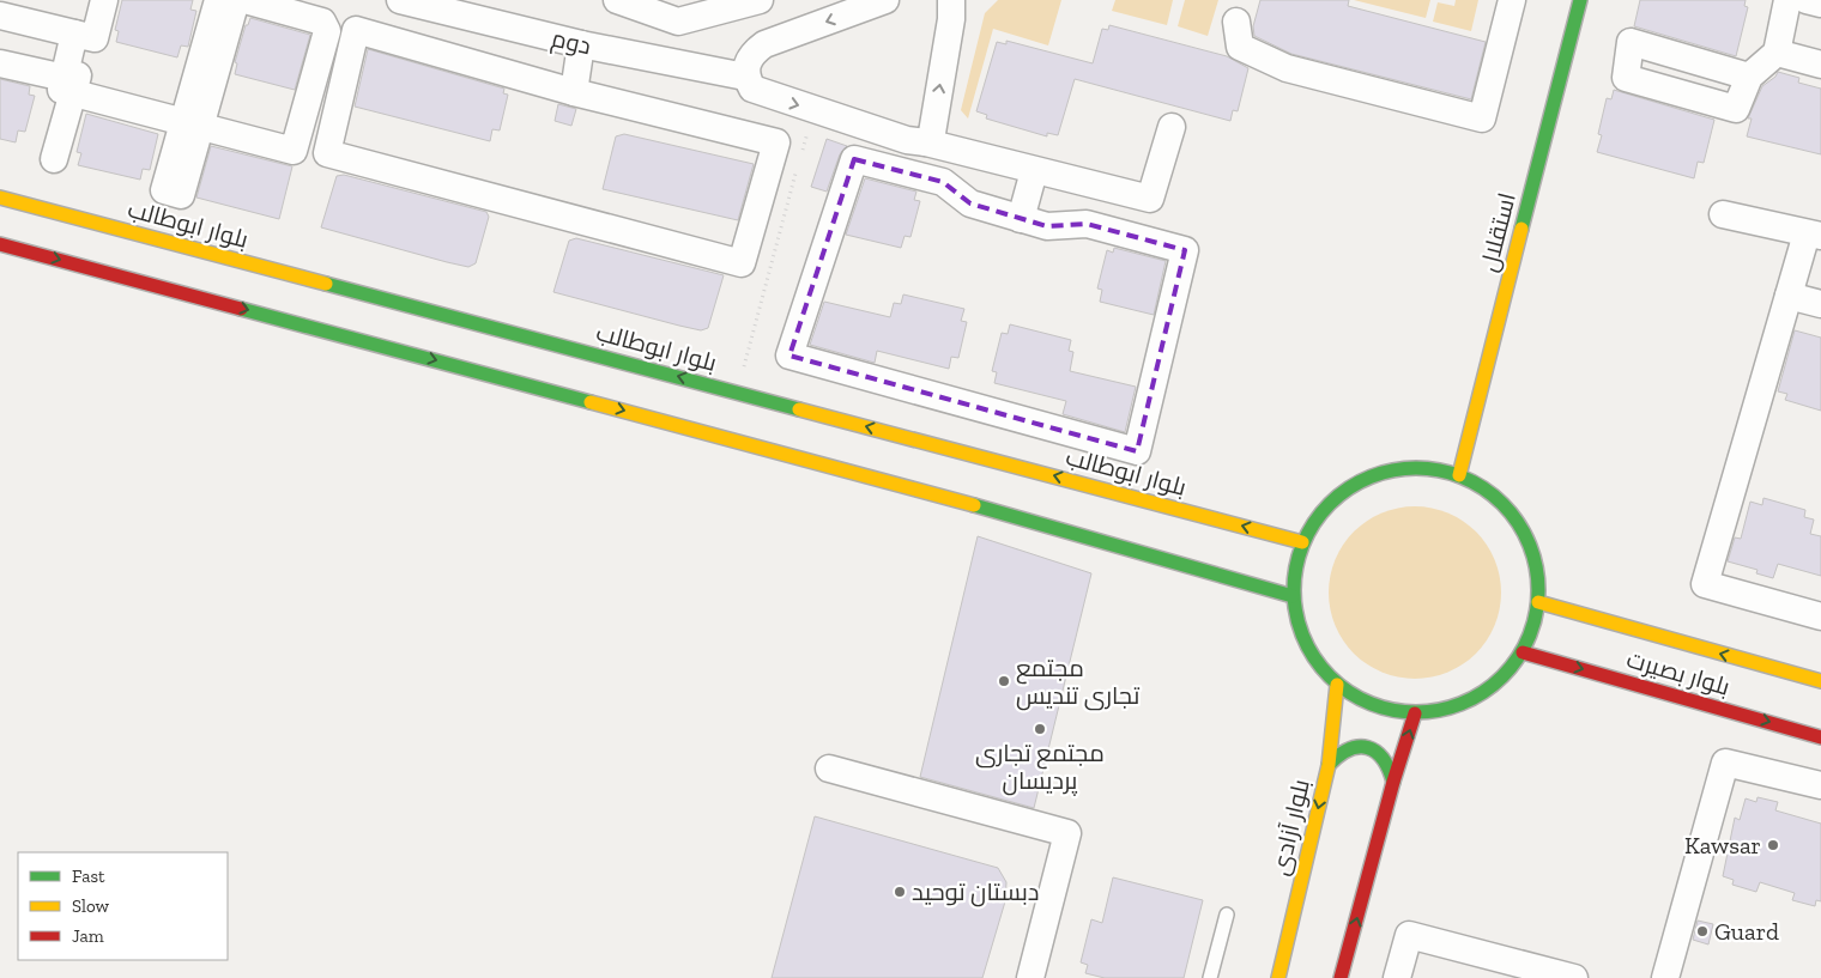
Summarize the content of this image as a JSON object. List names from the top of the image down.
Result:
{
  "streets": {
    "main road": [
      "بلوار ابوطالب",
      "استقلال",
      "بلوار بصیرت",
      "بلوار آزادی"
    ],
    "street": ["دوم"]
  },
  "places": [
    "مجتمع تجاری تندیس",
    "مجتمع تجاری پردیسان",
    "Kawsar",
    "دبستان توحید",
    "Guard"
  ],
  "legend": ["Fast", "Slow", "Jam"]
}
